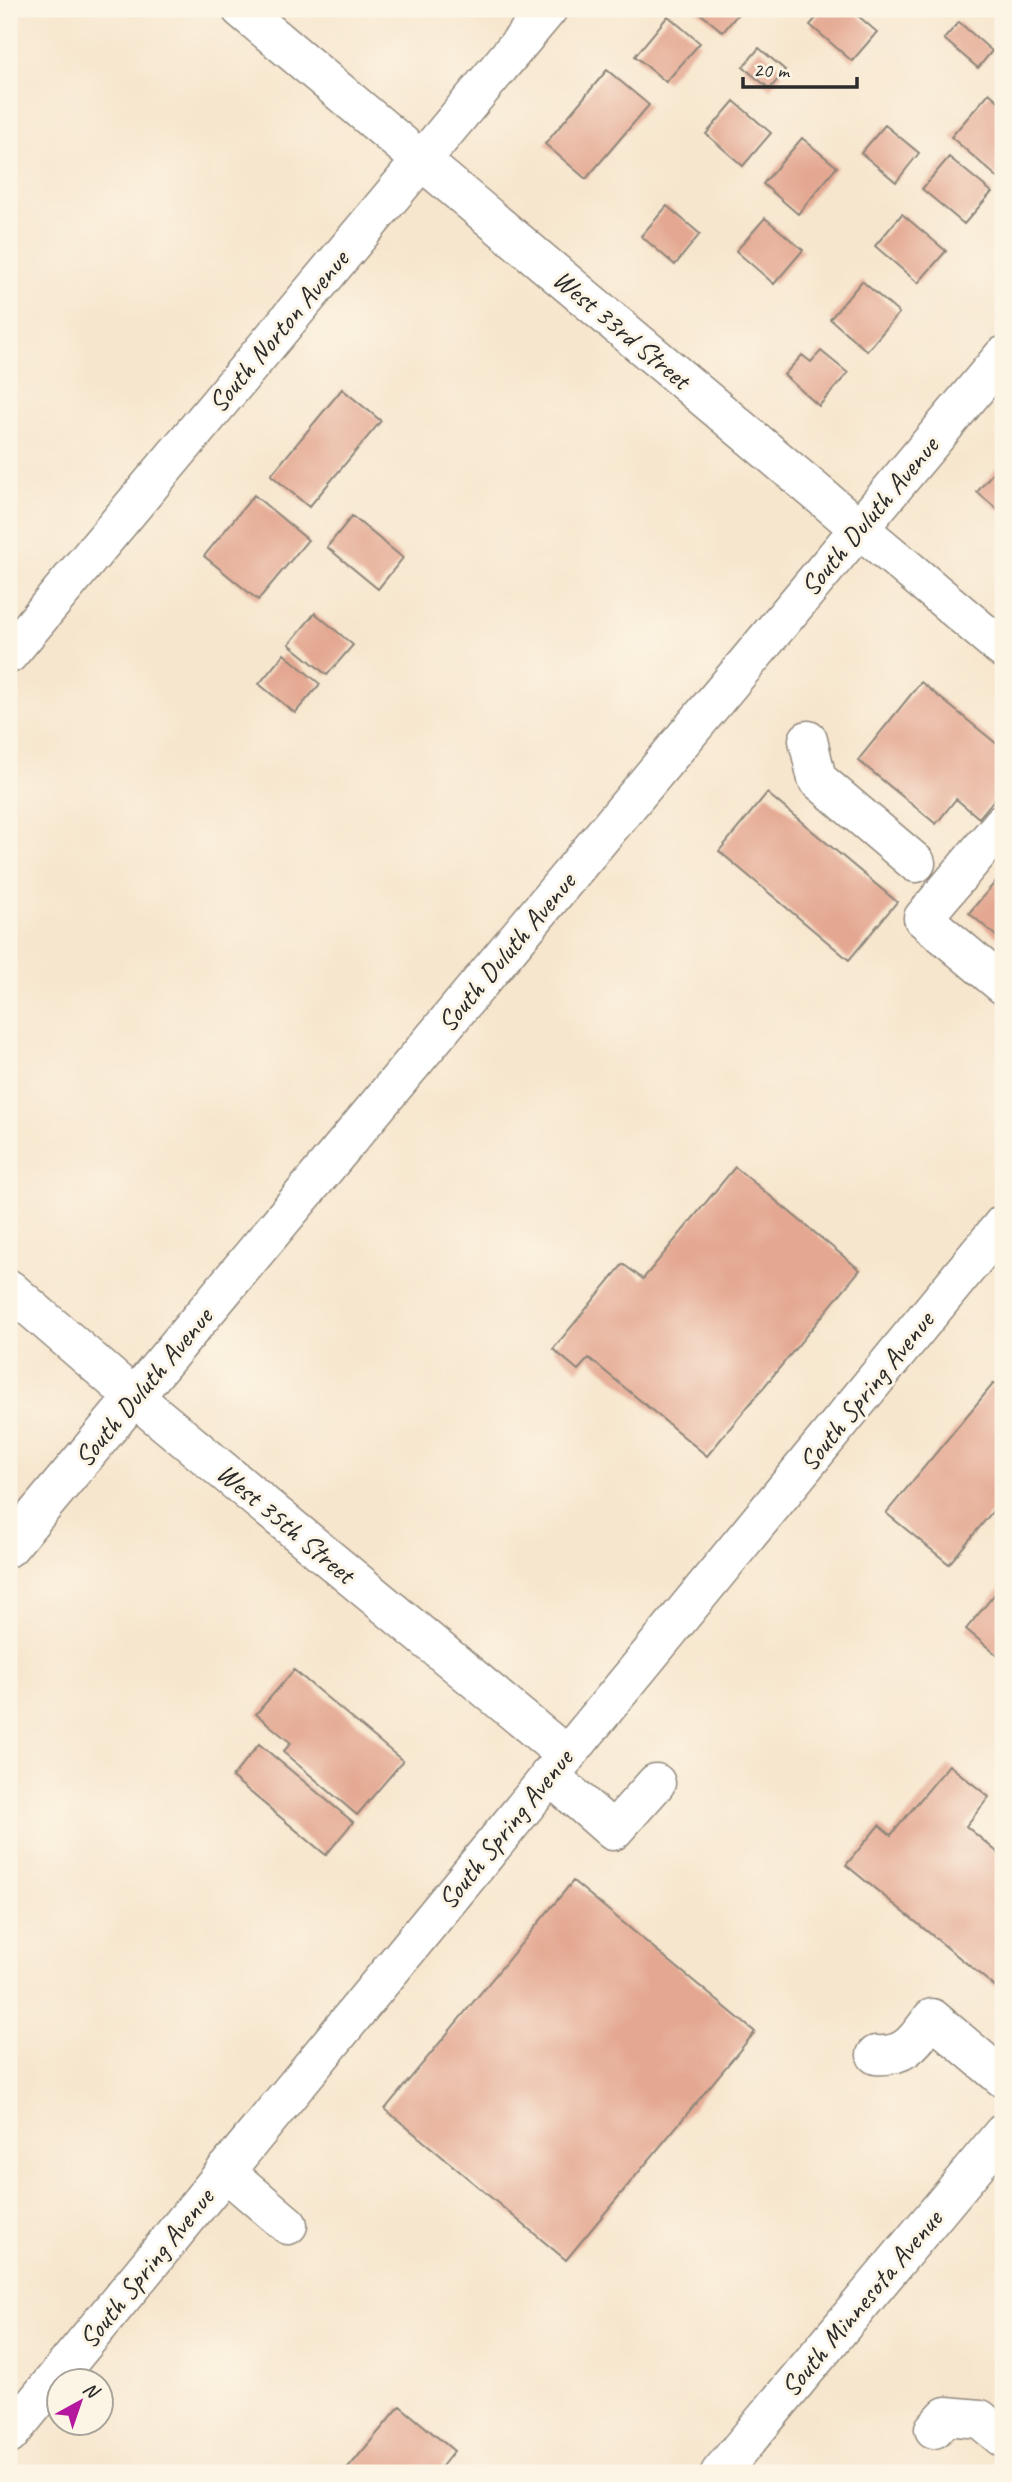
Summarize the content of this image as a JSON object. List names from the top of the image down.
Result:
{
  "streets": {
    "street": [
      "West 33rd Street",
      "South Norton Avenue",
      "South Duluth Avenue",
      "South Spring Avenue",
      "West 35th Street",
      "South Minnesota Avenue"
    ]
  },
  "crossings": [
    ["West 33rd Street", "South Norton Avenue"],
    ["West 33rd Street", "South Duluth Avenue"],
    ["South Duluth Avenue", "West 35th Street"],
    ["South Spring Avenue", "West 35th Street"]
  ],
  "scale_bar": "20 m",
  "north": "top right"
}
